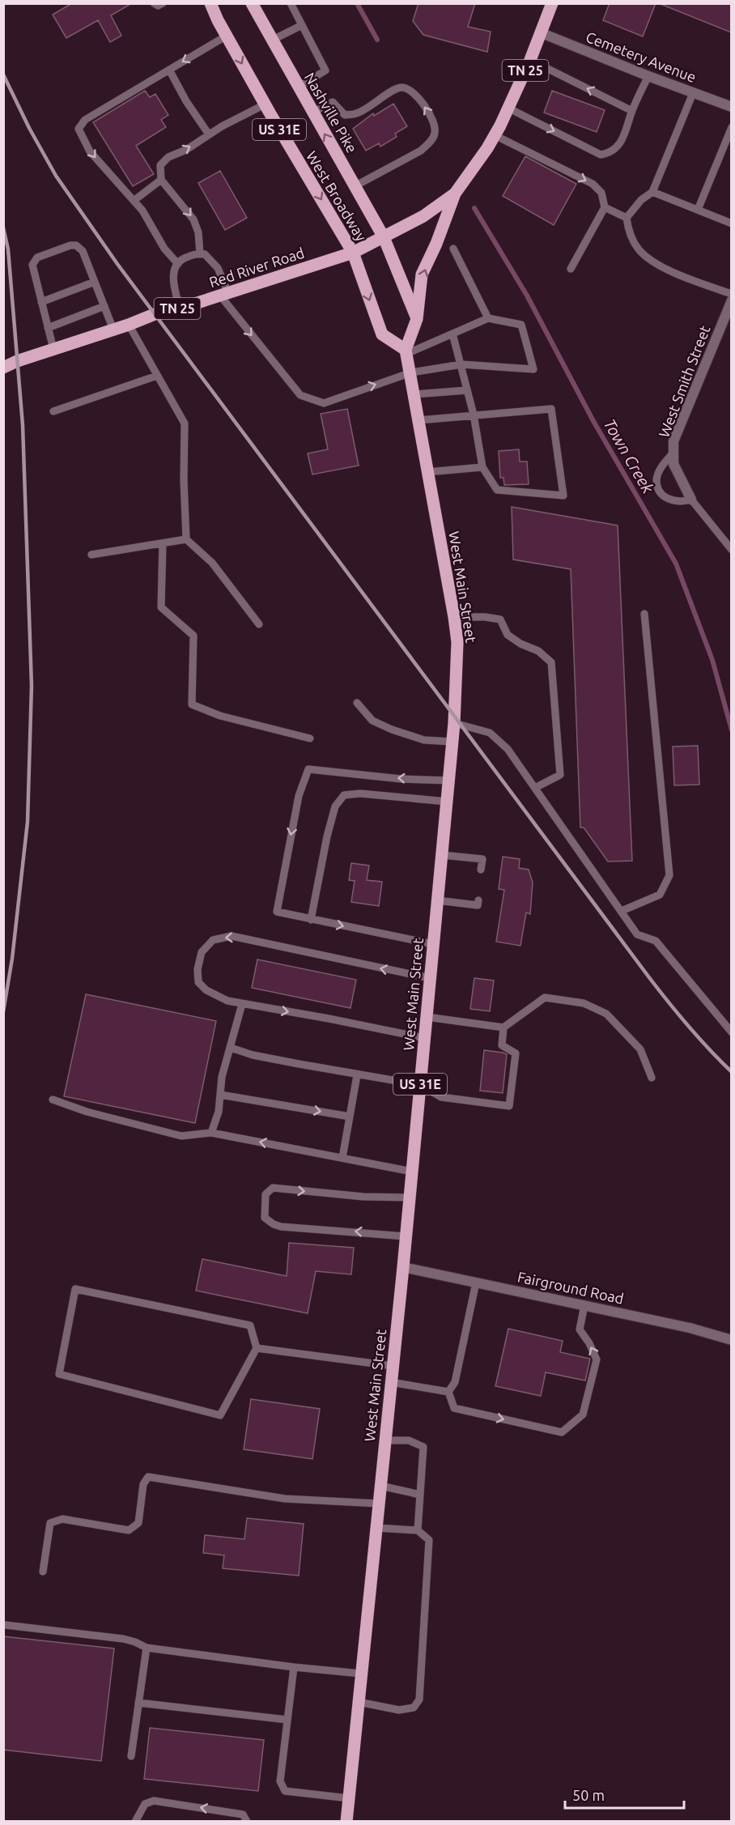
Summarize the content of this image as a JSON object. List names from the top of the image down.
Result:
{
  "streets": {
    "main road": [
      "TN 25",
      "Nashville Pike",
      "US 31E",
      "West Broadway",
      "Red River Road",
      "West Main Street"
    ],
    "street": ["Cemetery Avenue", "West Smith Street", "Fairground Road"]
  },
  "crossings": [
    ["Cemetery Avenue", "TN 25"],
    ["TN 25", "Red River Road"],
    ["Nashville Pike", "West Broadway"],
    ["Nashville Pike", "Red River Road"],
    ["West Broadway", "Red River Road"],
    ["West Broadway", "West Main Street"],
    ["West Main Street", "Fairground Road"]
  ],
  "one_way": ["West Broadway"],
  "water": ["Town Creek"],
  "scale_bar": "50 m"
}
